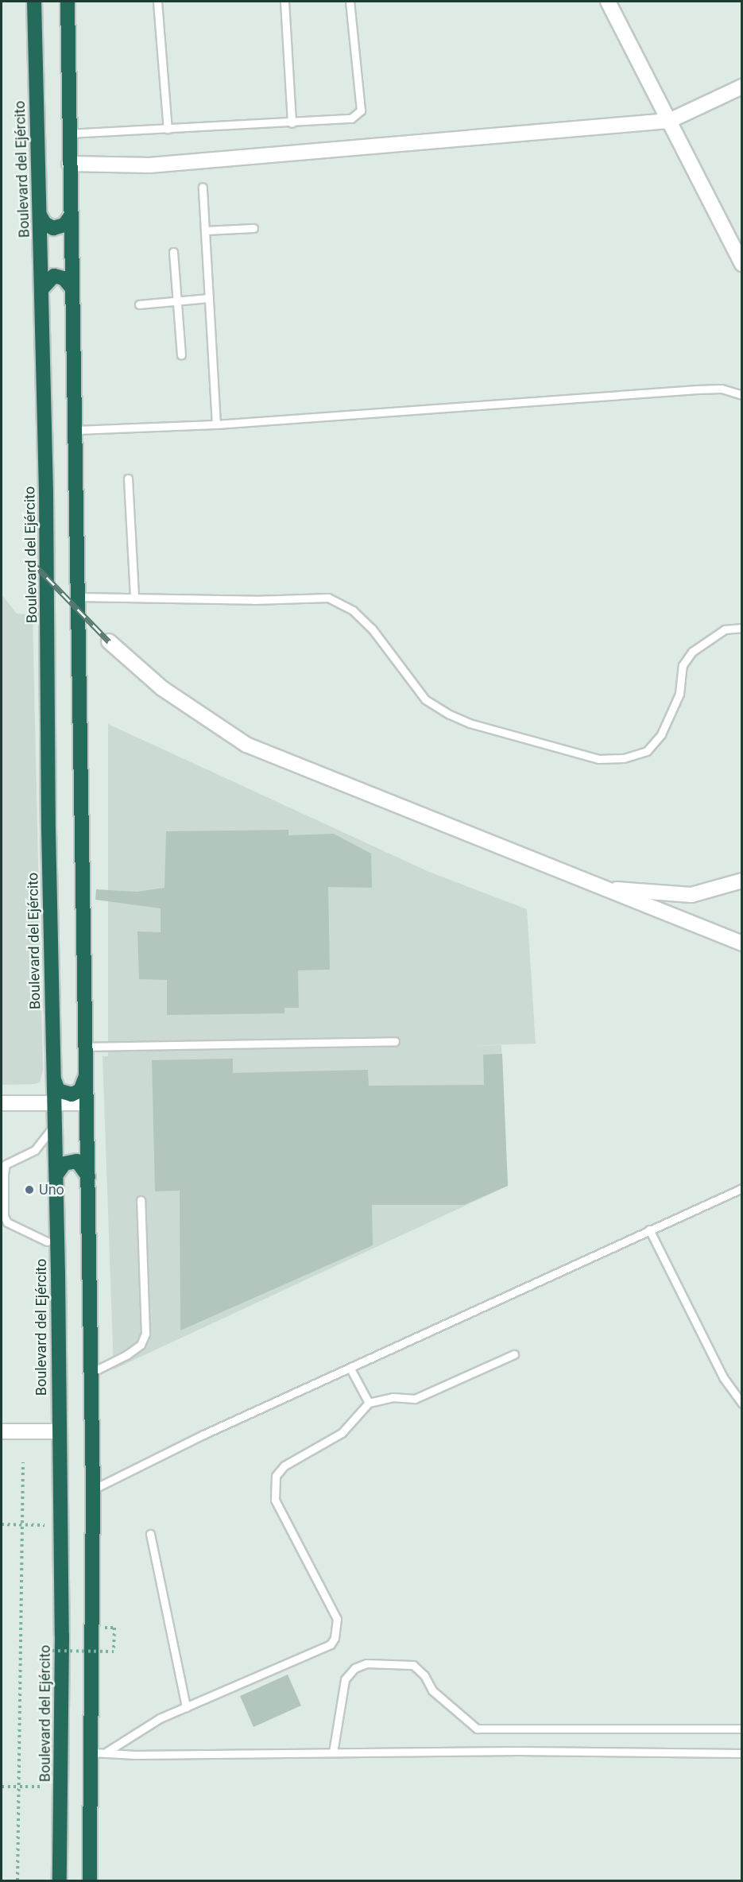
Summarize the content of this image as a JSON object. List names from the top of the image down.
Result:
{
  "streets": {
    "highway": ["Boulevard del Ejército"]
  },
  "places": ["Uno"]
}
